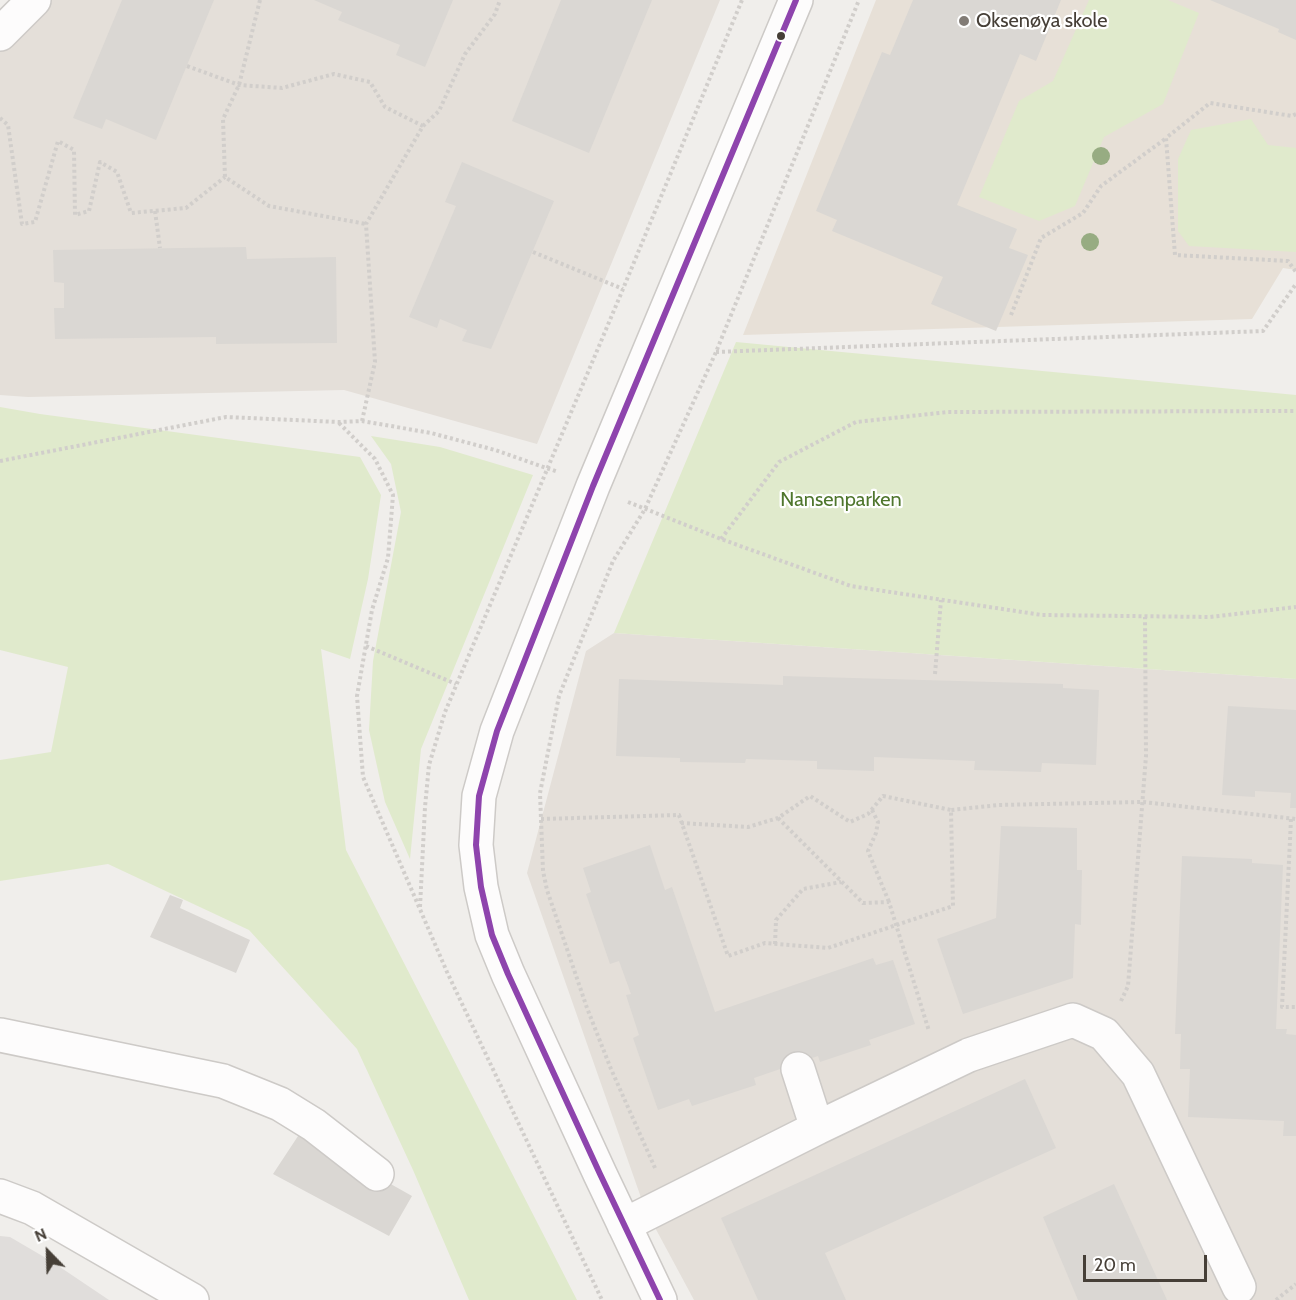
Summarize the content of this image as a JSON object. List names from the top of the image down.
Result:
{
  "parks": ["Nansenparken"],
  "places": ["Oksenøya skole"],
  "scale_bar": "20 m",
  "north": "top left"
}
